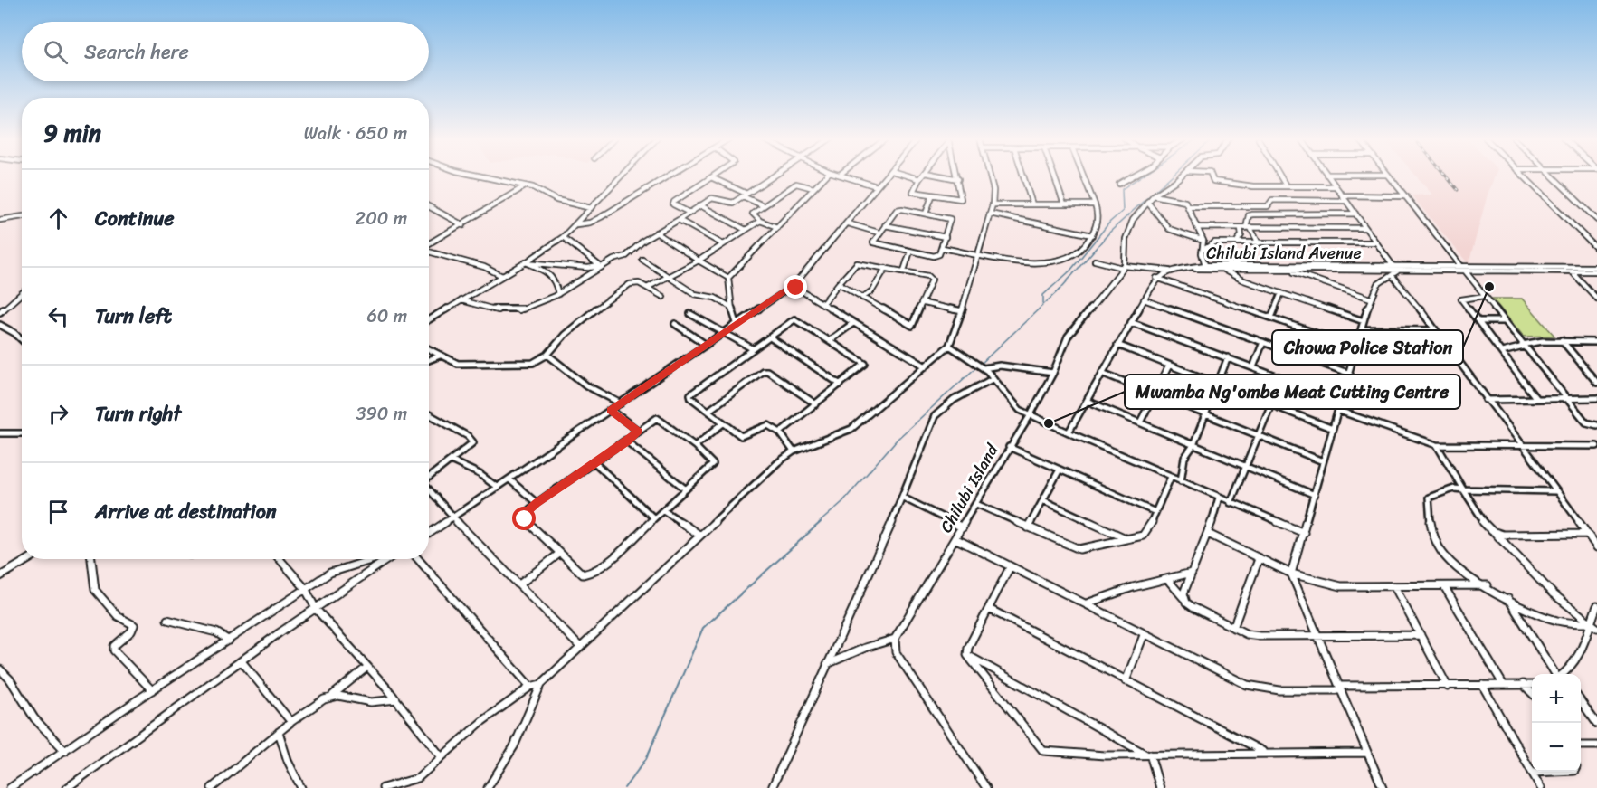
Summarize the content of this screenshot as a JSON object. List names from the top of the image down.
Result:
{
  "streets": {
    "street": ["Chilubi Island Avenue", "Chilubi Island"]
  },
  "places": ["Chowa Police Station", "Mwamba Ng'ombe Meat Cutting Centre"],
  "page": {
    "search": "Search here",
    "heading": ["9 min", "Walk · 650 m"],
    "list": [
      ["Continue", "200 m"],
      ["Turn left", "60 m"],
      ["Turn right", "390 m"],
      "Arrive at destination"
    ],
    "map_buttons": ["+", "−"]
  }
}
